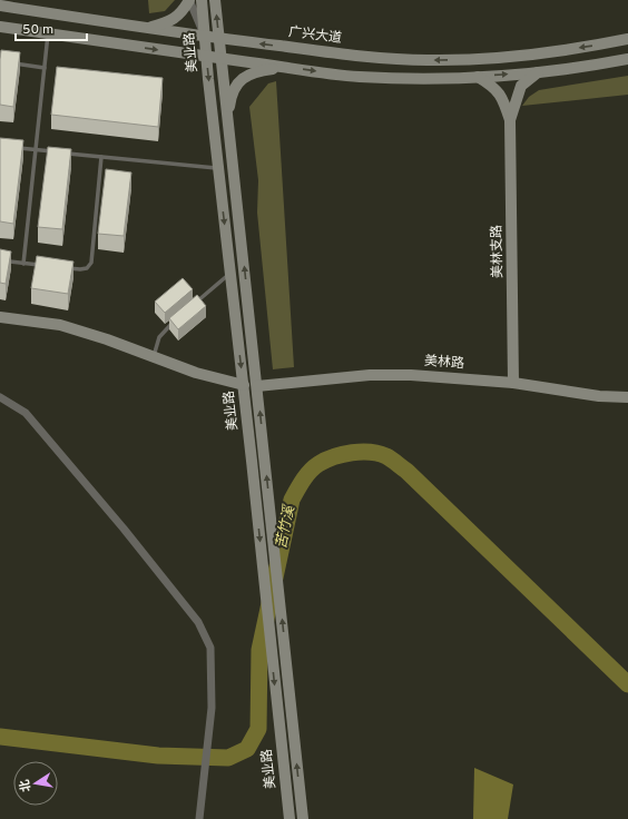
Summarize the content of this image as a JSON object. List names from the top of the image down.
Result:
{
  "streets": {
    "main road": [
      "广兴大道",
      "美业路",
      "美林支路",
      "美林路"
    ]
  },
  "crossings": [
    ["广兴大道", "美业路"],
    ["美业路", "美林路"],
    ["美林支路", "美林路"]
  ],
  "water": ["苦竹溪"],
  "scale_bar": "50 m",
  "north": "left"
}
